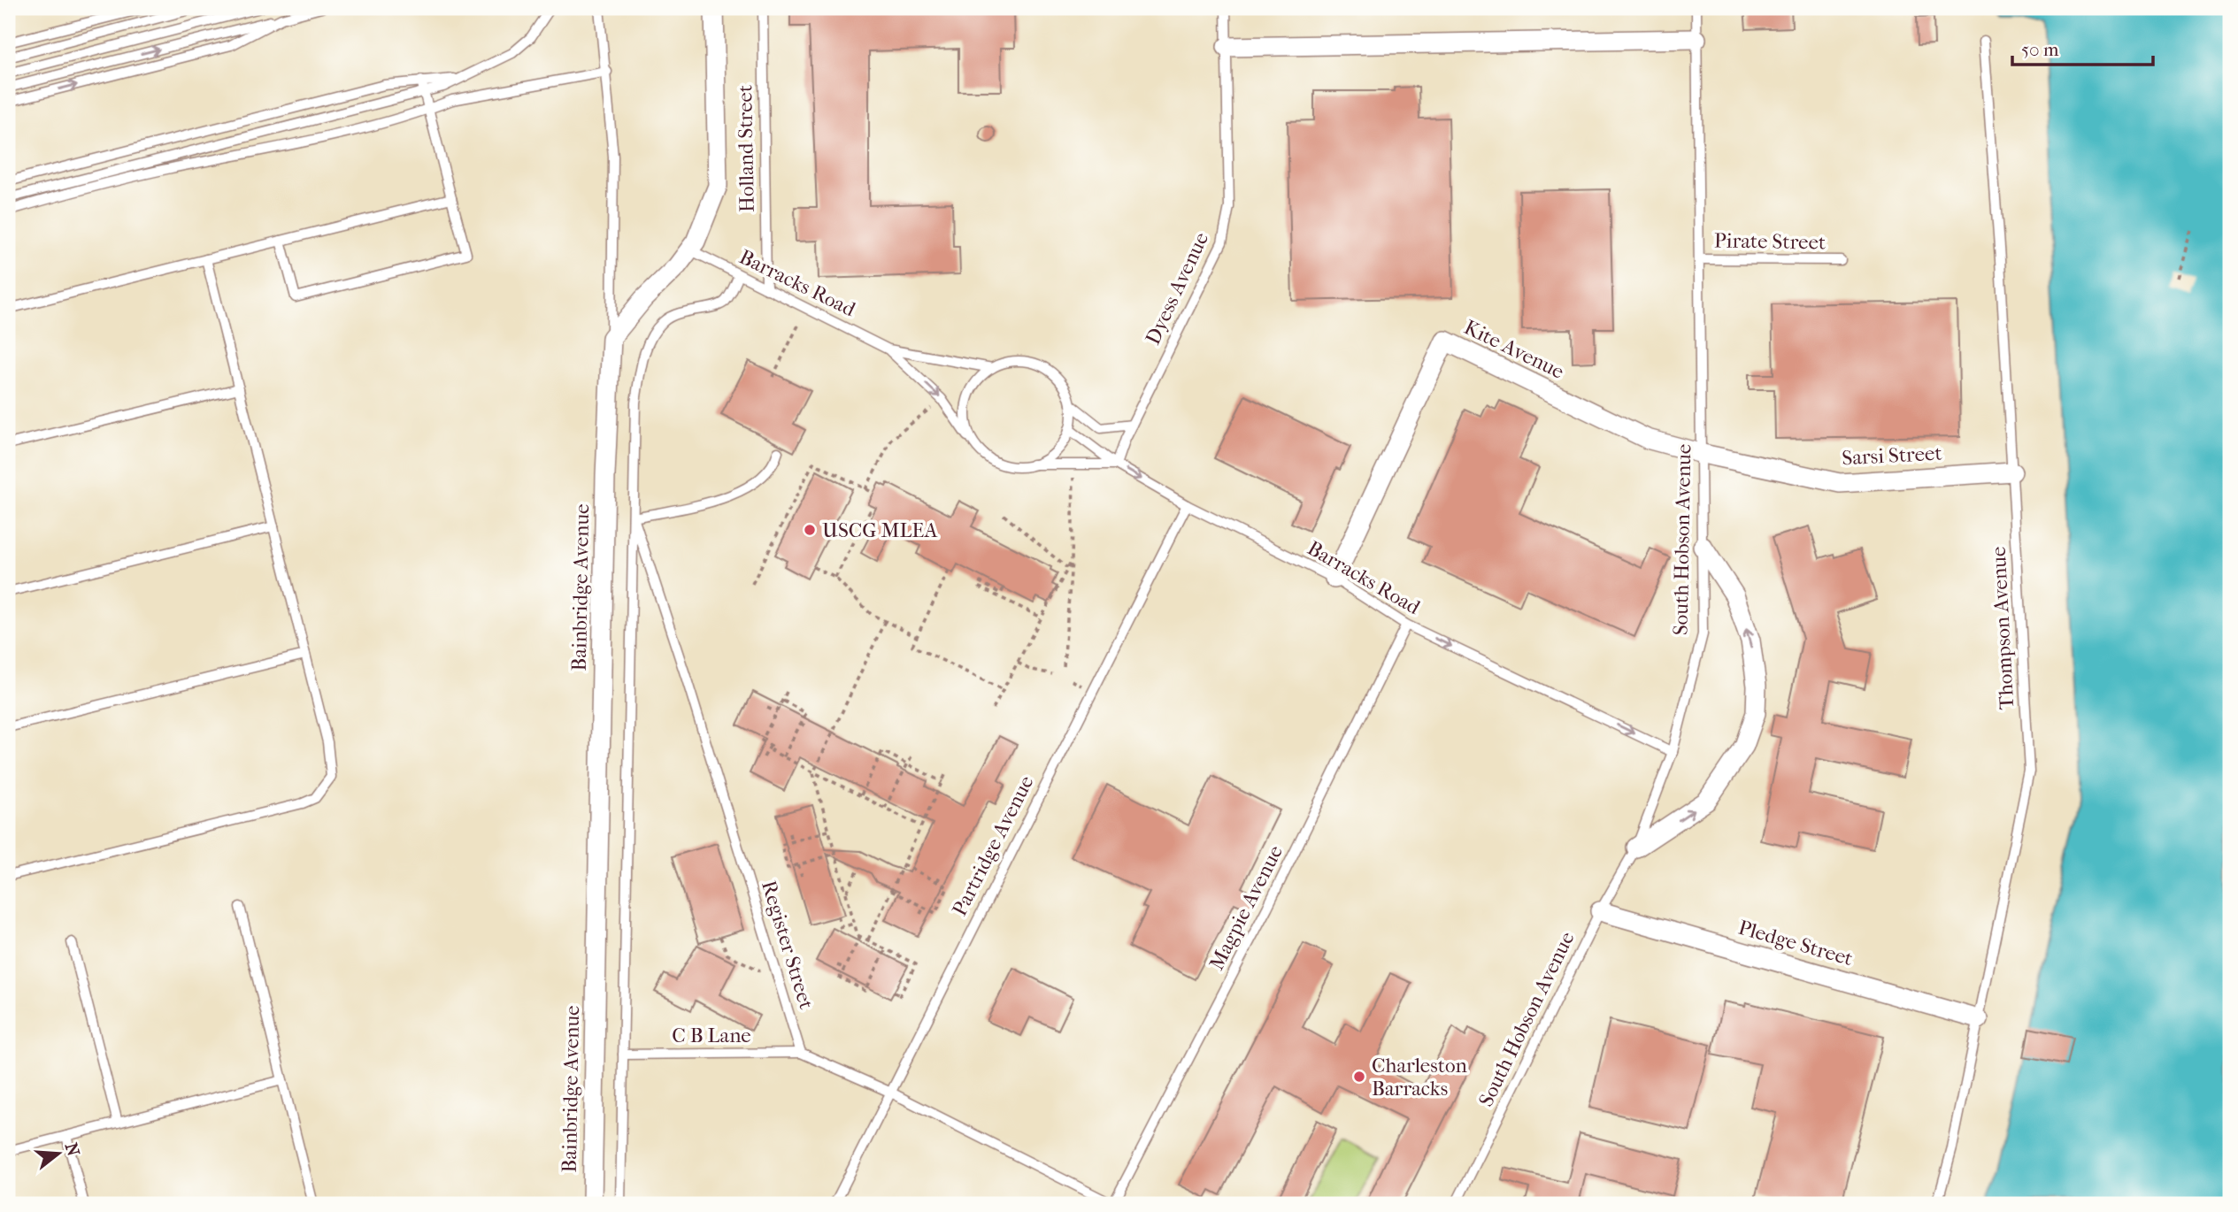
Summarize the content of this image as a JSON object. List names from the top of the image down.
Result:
{
  "streets": {
    "street": [
      "Kite Avenue",
      "Sarsi Street",
      "Bainbridge Avenue",
      "Pledge Street"
    ],
    "lane": [
      "Holland Street",
      "Pirate Street",
      "Barracks Road",
      "Dyess Avenue",
      "South Hobson Avenue",
      "Thompson Avenue",
      "Partridge Avenue",
      "Magpie Avenue",
      "Register Street",
      "C B Lane"
    ]
  },
  "crossings": [
    ["Holland Street", "Barracks Road"],
    ["Pirate Street", "South Hobson Avenue"],
    ["Barracks Road", "Dyess Avenue"],
    ["Barracks Road", "Kite Avenue"],
    ["Barracks Road", "South Hobson Avenue"],
    ["Barracks Road", "Partridge Avenue"],
    ["Barracks Road", "Magpie Avenue"],
    ["Kite Avenue", "Sarsi Street"],
    ["Kite Avenue", "South Hobson Avenue"],
    ["Sarsi Street", "South Hobson Avenue"],
    ["Sarsi Street", "Thompson Avenue"],
    ["South Hobson Avenue", "Pledge Street"],
    ["Thompson Avenue", "Pledge Street"],
    ["Register Street", "C B Lane"]
  ],
  "one_way": ["Barracks Road"],
  "places": ["USCG MLEA", "Charleston Barracks"],
  "scale_bar": "50 m",
  "north": "right"
}
